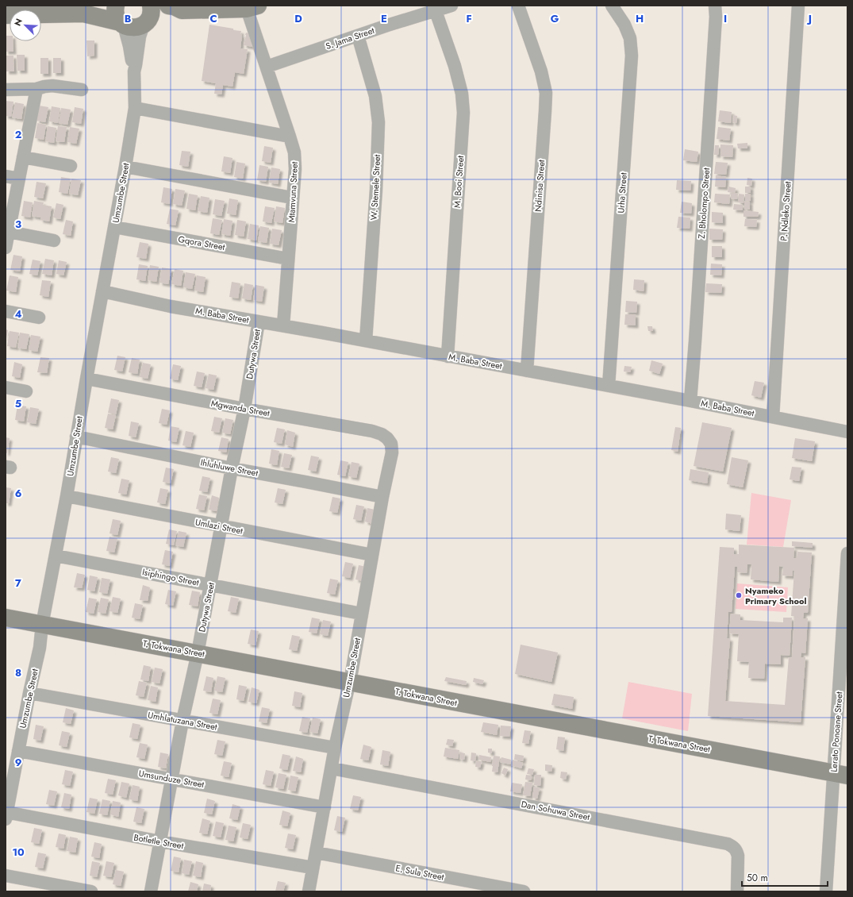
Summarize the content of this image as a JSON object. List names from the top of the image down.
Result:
{
  "streets": {
    "street": [
      "S. Jama Street",
      "M. Booi Street",
      "Ndinisa Street",
      "W. Stemele Street",
      "Mtamvuna Street",
      "Umzumbe Street",
      "Urha Street",
      "Z. Bholompo Street",
      "P. Ndleko Street",
      "Gqora Street",
      "M. Baba Street",
      "Dutywa Street",
      "Mgwanda Street",
      "Ihluhluwe Street",
      "Umlazi Street",
      "Isiphingo Street",
      "T. Tokwana Street",
      "Umhlatuzana Street",
      "Lerato Ponoane Street",
      "Umsunduze Street",
      "Dan Sohuwa Street",
      "Botletle Street",
      "E. Sula Street"
    ]
  },
  "crossings": [
    ["S. Jama Street", "M. Booi Street"],
    ["S. Jama Street", "W. Stemele Street"],
    ["S. Jama Street", "Mtamvuna Street"],
    ["M. Booi Street", "M. Baba Street"],
    ["Ndinisa Street", "M. Baba Street"],
    ["W. Stemele Street", "M. Baba Street"],
    ["Mtamvuna Street", "Gqora Street"],
    ["Mtamvuna Street", "M. Baba Street"],
    ["Umzumbe Street", "Gqora Street"],
    ["Umzumbe Street", "M. Baba Street"],
    ["Umzumbe Street", "Mgwanda Street"],
    ["Umzumbe Street", "Ihluhluwe Street"],
    ["Umzumbe Street", "Umlazi Street"],
    ["Umzumbe Street", "Isiphingo Street"],
    ["Umzumbe Street", "T. Tokwana Street"],
    ["Umzumbe Street", "Umhlatuzana Street"],
    ["Umzumbe Street", "Umsunduze Street"],
    ["Umzumbe Street", "Dan Sohuwa Street"],
    ["Umzumbe Street", "Botletle Street"],
    ["Umzumbe Street", "E. Sula Street"],
    ["Urha Street", "M. Baba Street"],
    ["Z. Bholompo Street", "M. Baba Street"],
    ["P. Ndleko Street", "M. Baba Street"],
    ["M. Baba Street", "Dutywa Street"],
    ["Dutywa Street", "Mgwanda Street"],
    ["Dutywa Street", "Ihluhluwe Street"],
    ["Dutywa Street", "Umlazi Street"],
    ["Dutywa Street", "Isiphingo Street"],
    ["Dutywa Street", "T. Tokwana Street"],
    ["Dutywa Street", "Umhlatuzana Street"],
    ["Dutywa Street", "Umsunduze Street"],
    ["Dutywa Street", "Botletle Street"],
    ["T. Tokwana Street", "Lerato Ponoane Street"]
  ],
  "places": ["Nyameko Primary School"],
  "scale_bar": "50 m",
  "north": "top left",
  "grid": {
    "columns": [
      "B",
      "C",
      "D",
      "E",
      "F",
      "G",
      "H",
      "I",
      "J"
    ],
    "rows": [
      "2",
      "3",
      "4",
      "5",
      "6",
      "7",
      "8",
      "9",
      "10"
    ]
  }
}
